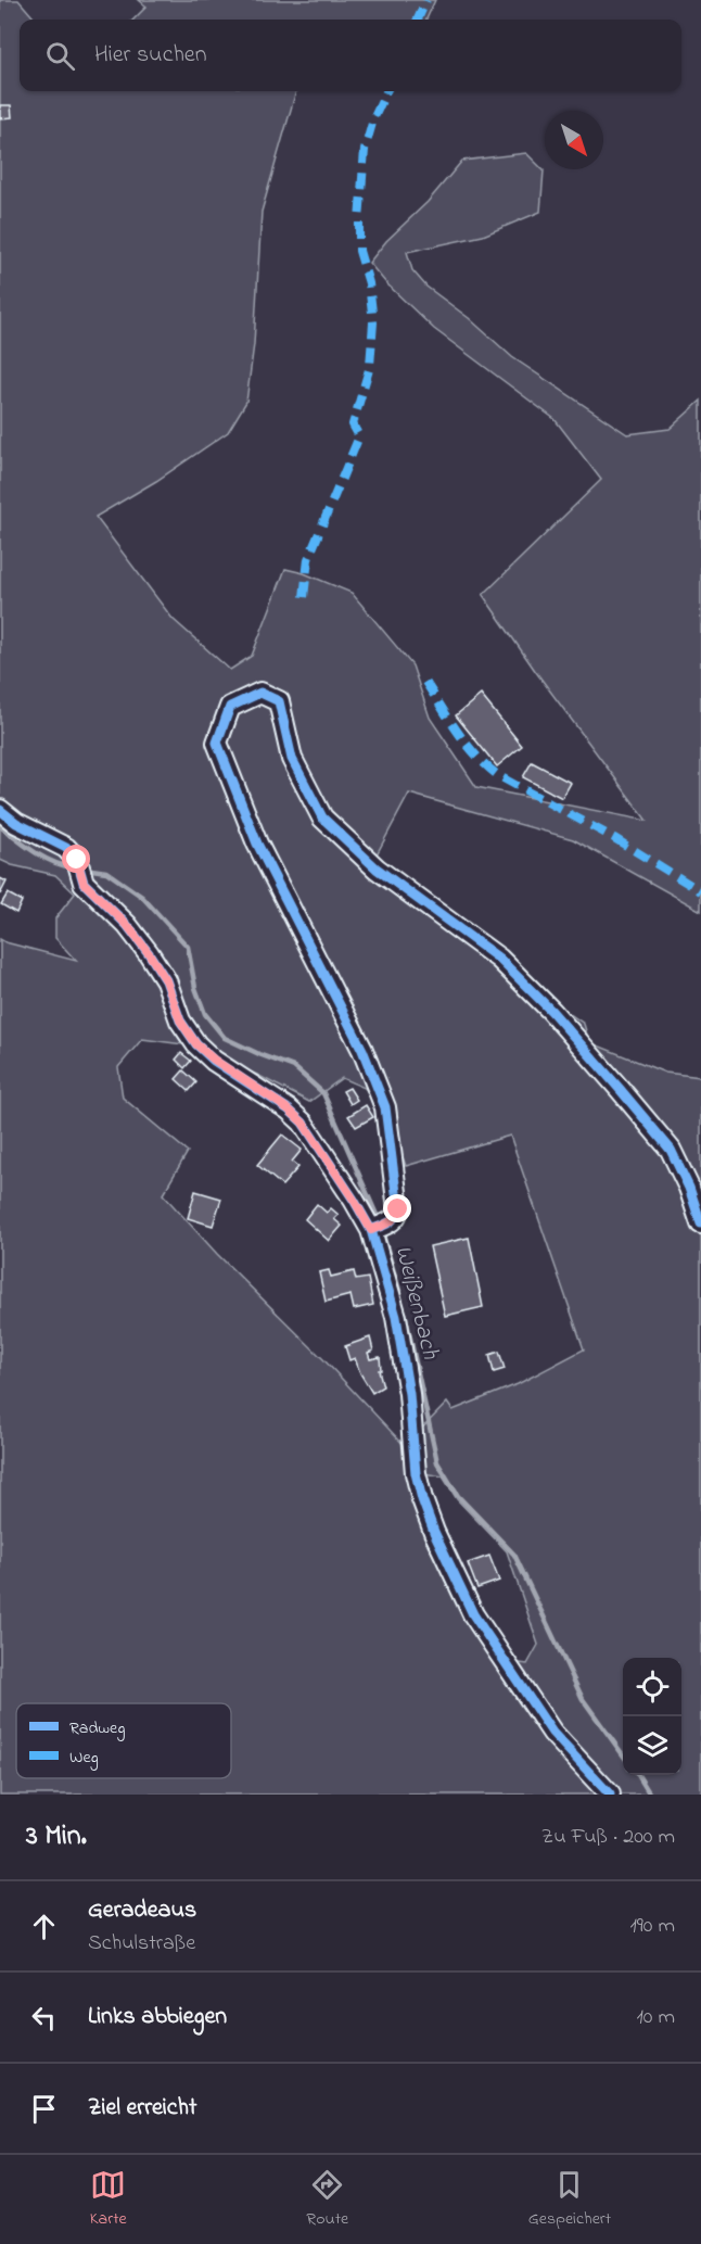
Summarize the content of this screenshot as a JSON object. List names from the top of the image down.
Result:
{
  "water": ["Weißenbach"],
  "legend": ["Radweg", "Weg"],
  "north": "bottom right",
  "page": {
    "search": "Hier suchen",
    "heading": ["3 Min.", "Zu Fuß · 200 m"],
    "list": [
      ["Geradeaus", "Schulstraße", "190 m"],
      ["Links abbiegen", "10 m"],
      "Ziel erreicht"
    ],
    "nav": ["Karte", "Route", "Gespeichert"]
  }
}
